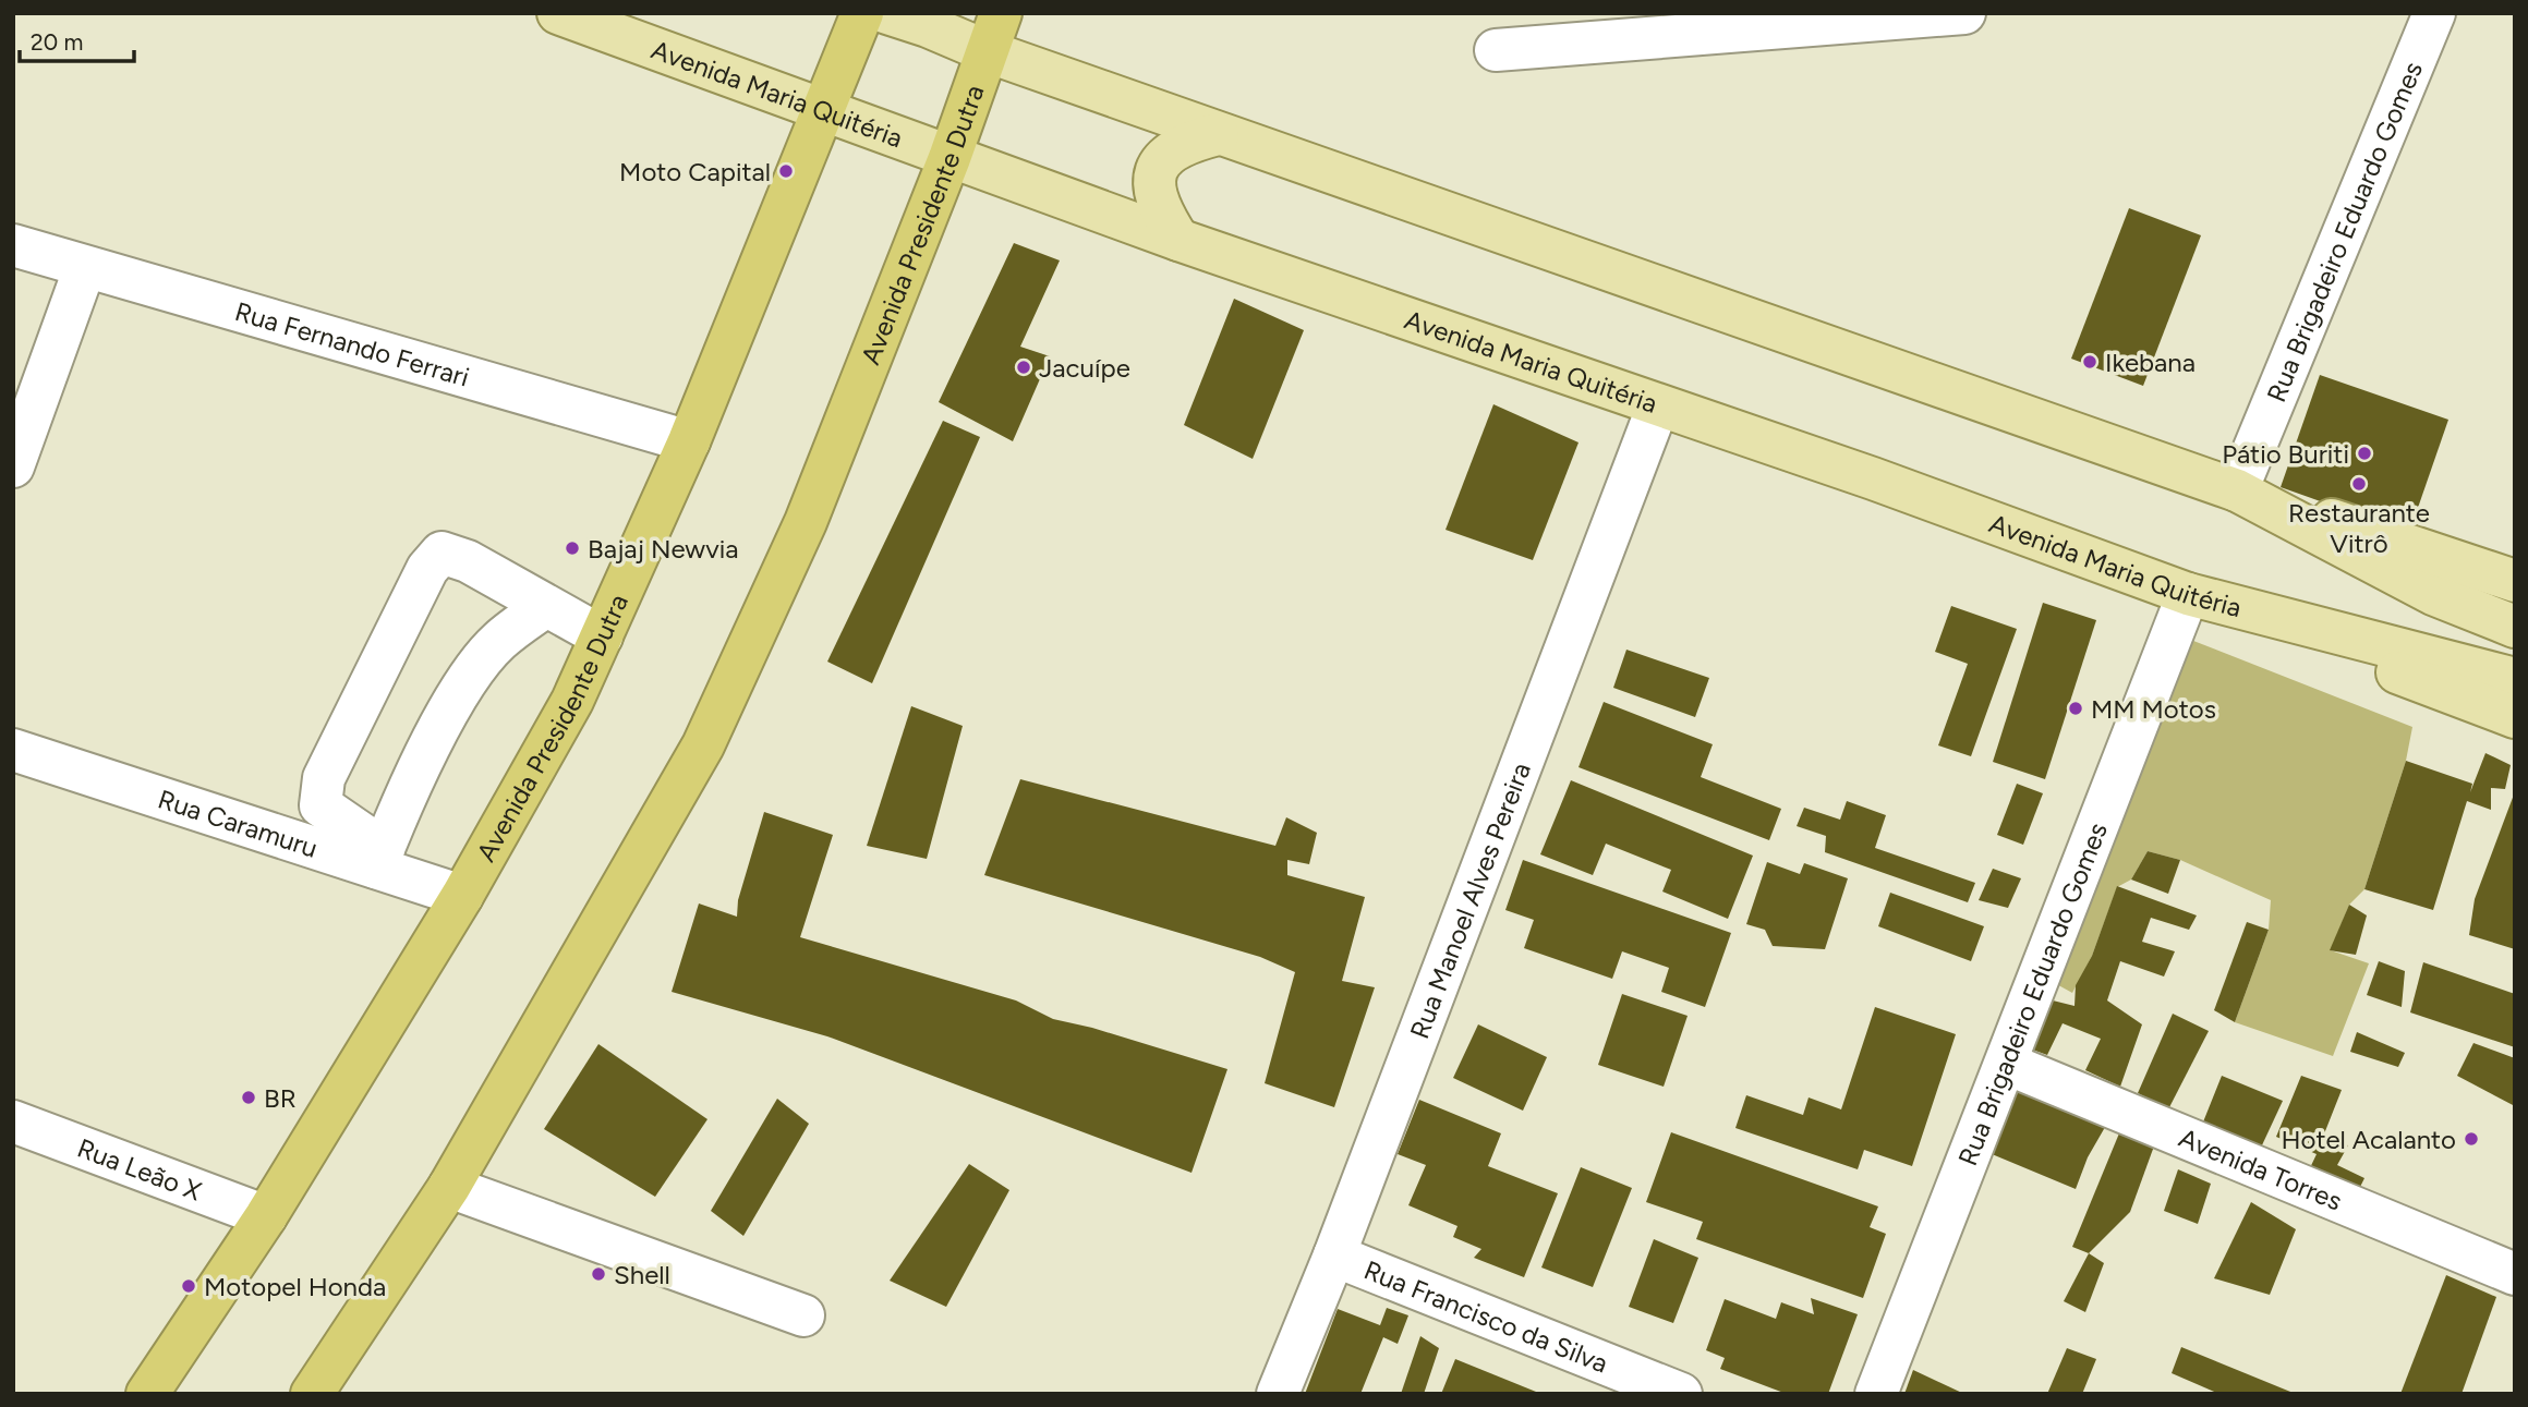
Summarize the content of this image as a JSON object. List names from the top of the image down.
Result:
{
  "streets": {
    "highway": ["Avenida Presidente Dutra"],
    "main road": ["Avenida Maria Quitéria"],
    "street": [
      "Rua Brigadeiro Eduardo Gomes",
      "Rua Fernando Ferrari",
      "Rua Caramuru",
      "Rua Manoel Alves Pereira",
      "Rua Leão X",
      "Avenida Torres",
      "Rua Francisco da Silva"
    ]
  },
  "crossings": [
    ["Avenida Maria Quitéria", "Avenida Presidente Dutra"],
    ["Avenida Maria Quitéria", "Rua Brigadeiro Eduardo Gomes"],
    ["Avenida Maria Quitéria", "Rua Manoel Alves Pereira"],
    ["Avenida Presidente Dutra", "Rua Fernando Ferrari"],
    ["Avenida Presidente Dutra", "Rua Caramuru"],
    ["Avenida Presidente Dutra", "Rua Leão X"],
    ["Rua Brigadeiro Eduardo Gomes", "Avenida Torres"],
    ["Rua Manoel Alves Pereira", "Rua Francisco da Silva"]
  ],
  "places": [
    "Moto Capital",
    "Ikebana",
    "Jacuípe",
    "Pátio Buriti",
    "Restaurante Vitrô",
    "Bajaj Newvia",
    "MM Motos",
    "BR",
    "Hotel Acalanto",
    "Shell",
    "Motopel Honda"
  ],
  "scale_bar": "20 m"
}
